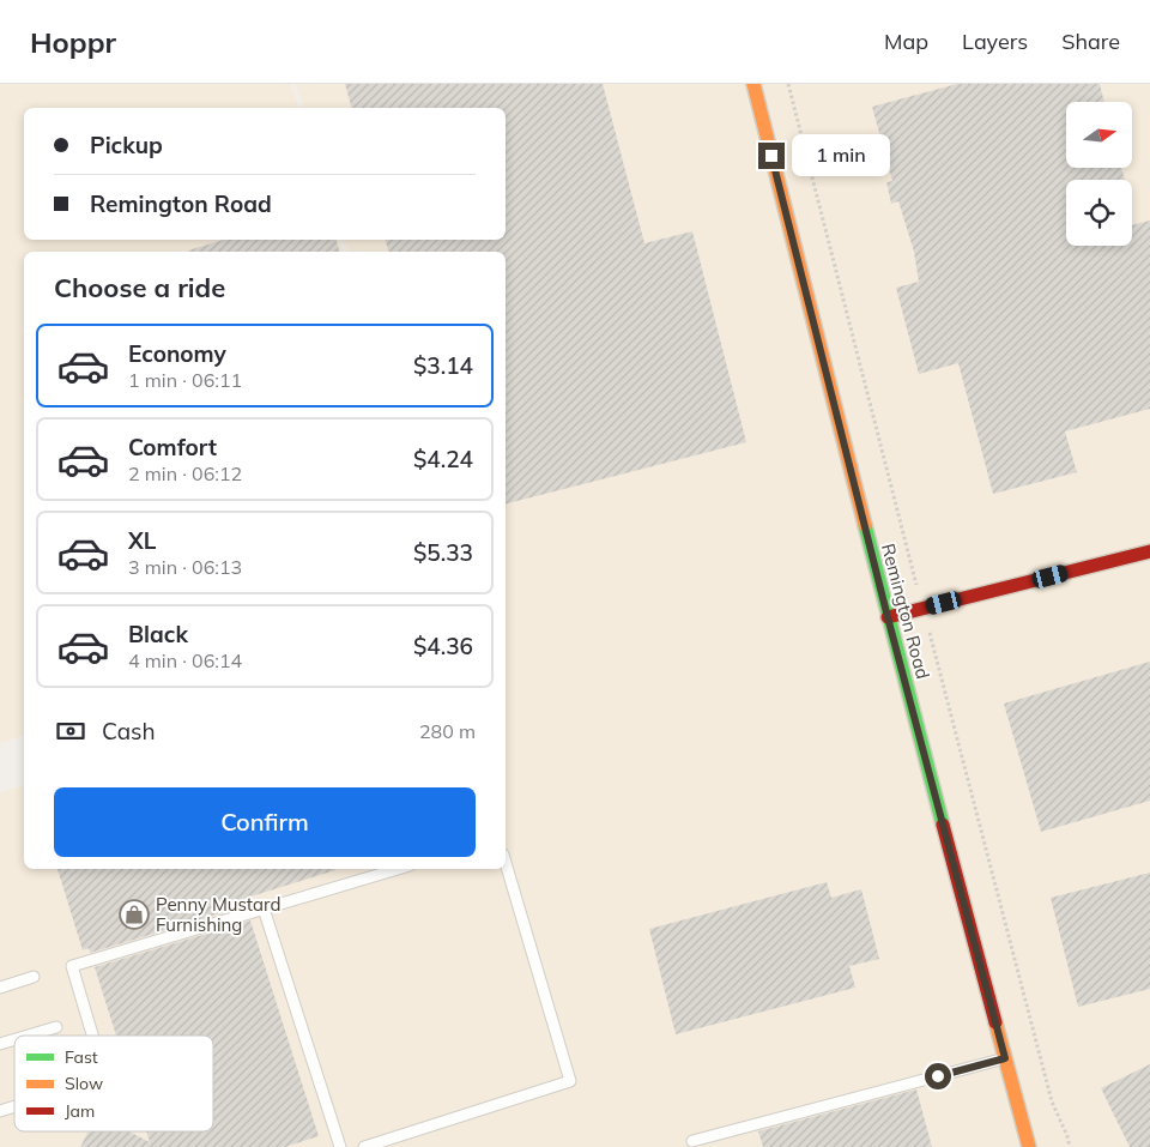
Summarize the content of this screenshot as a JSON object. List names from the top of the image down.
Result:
{
  "streets": {
    "street": ["Remington Road"]
  },
  "places": {
    "shop": ["Penny Mustard Furnishing"]
  },
  "legend": ["Fast", "Slow", "Jam"],
  "north": "right",
  "page": {
    "header": "Hoppr",
    "nav": ["Map", "Layers", "Share"],
    "banner": ["Pickup", "Remington Road"],
    "bubble": "1 min",
    "heading": "Choose a ride",
    "list": [
      {
        "name": "Economy",
        "note": "1 min · 06:11",
        "value": "$3.14"
      },
      {
        "name": "Comfort",
        "note": "2 min · 06:12",
        "value": "$4.24"
      },
      {
        "name": "XL",
        "note": "3 min · 06:13",
        "value": "$5.33"
      },
      {
        "name": "Black",
        "note": "4 min · 06:14",
        "value": "$4.36"
      }
    ],
    "pay": ["Cash", "280 m"],
    "buttons": "Confirm"
  }
}
